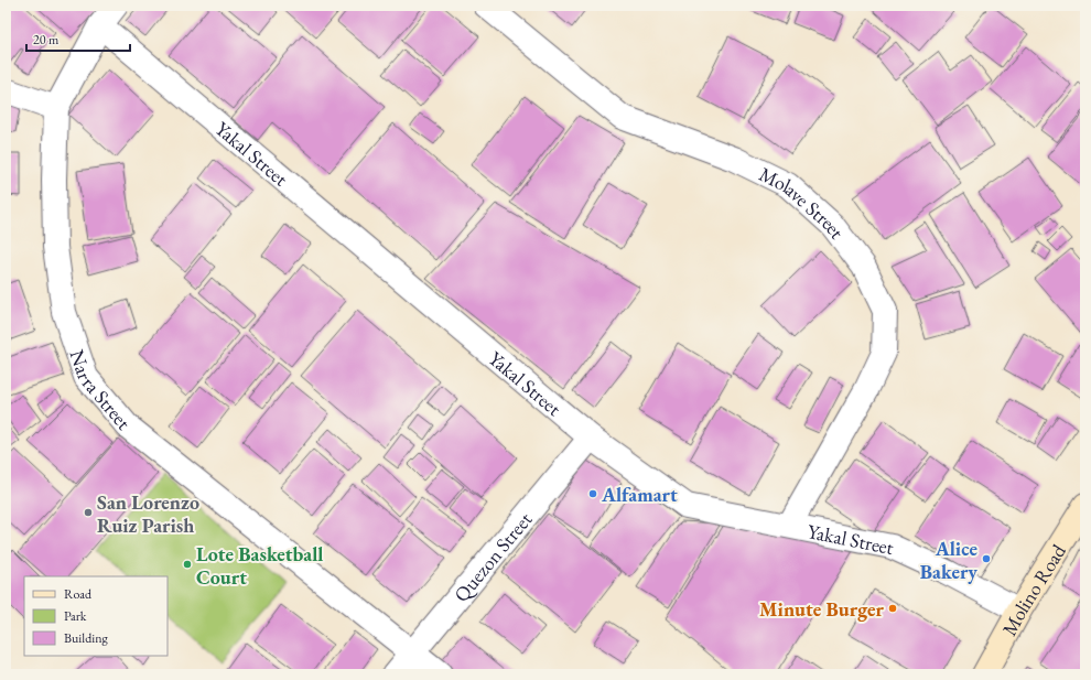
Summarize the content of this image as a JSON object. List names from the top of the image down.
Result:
{
  "streets": {
    "main road": ["Molino Road"],
    "street": [
      "Yakal Street",
      "Molave Street",
      "Narra Street",
      "Quezon Street"
    ]
  },
  "crossings": [
    ["Yakal Street", "Molave Street"],
    ["Yakal Street", "Narra Street"],
    ["Yakal Street", "Quezon Street"],
    ["Yakal Street", "Molino Road"],
    ["Narra Street", "Quezon Street"]
  ],
  "places": [
    "Alfamart",
    "San Lorenzo Ruiz Parish",
    "Alice Bakery",
    "Lote Basketball Court",
    "Minute Burger"
  ],
  "legend": ["Road", "Park", "Building"],
  "scale_bar": "20 m"
}
